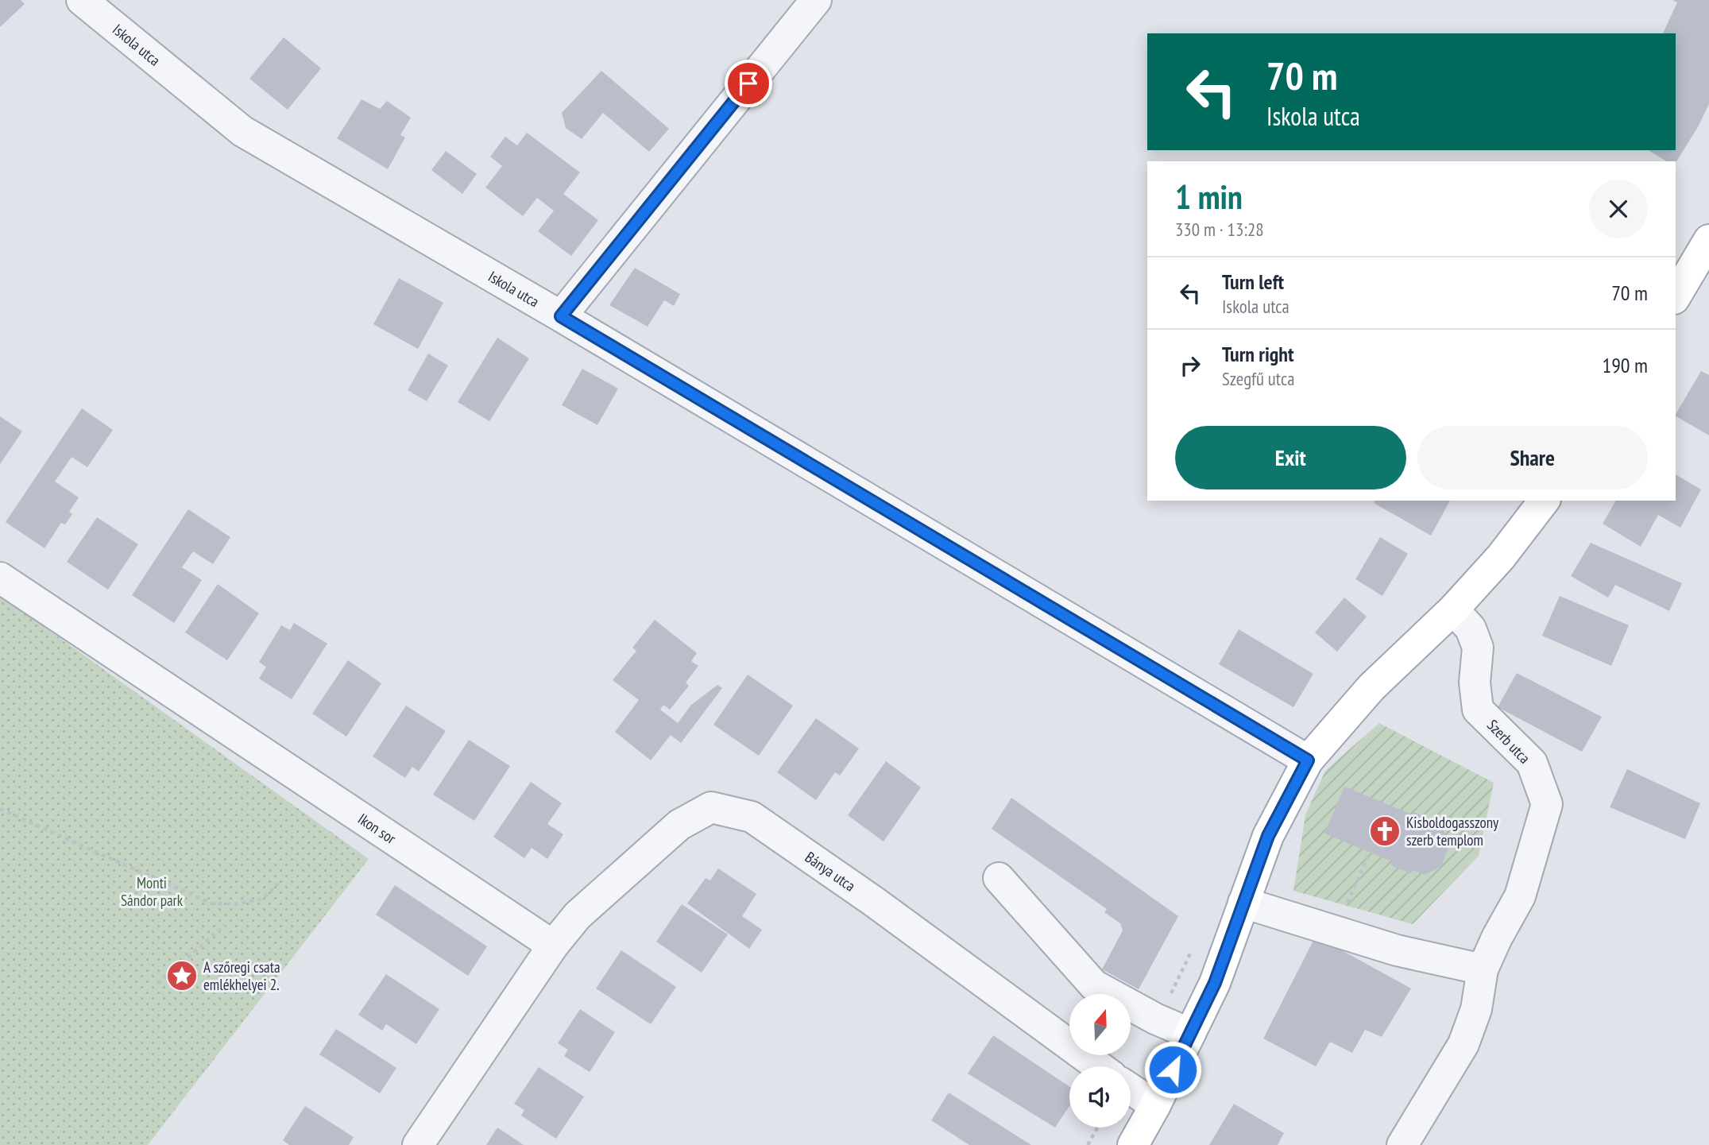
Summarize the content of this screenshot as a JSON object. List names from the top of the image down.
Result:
{
  "streets": {
    "street": [
      "Iskola utca",
      "Szerb utca",
      "Ikon sor",
      "Bánya utca"
    ]
  },
  "crossings": [
    ["Ikon sor", "Bánya utca"]
  ],
  "parks": ["Monti Sándor park"],
  "places": {
    "church": ["Kisboldogasszony szerb templom"],
    "place": ["A szőregi csata emlékhelyei 2."]
  },
  "north": "top",
  "page": {
    "turn": ["70 m", "Iskola utca"],
    "heading": ["1 min", "330 m · 13:28"],
    "list": [
      {
        "name": "Turn left",
        "note": "Iskola utca",
        "value": "70 m"
      },
      {
        "name": "Turn right",
        "note": "Szegfű utca",
        "value": "190 m"
      }
    ],
    "buttons": ["Exit", "Share"]
  }
}
